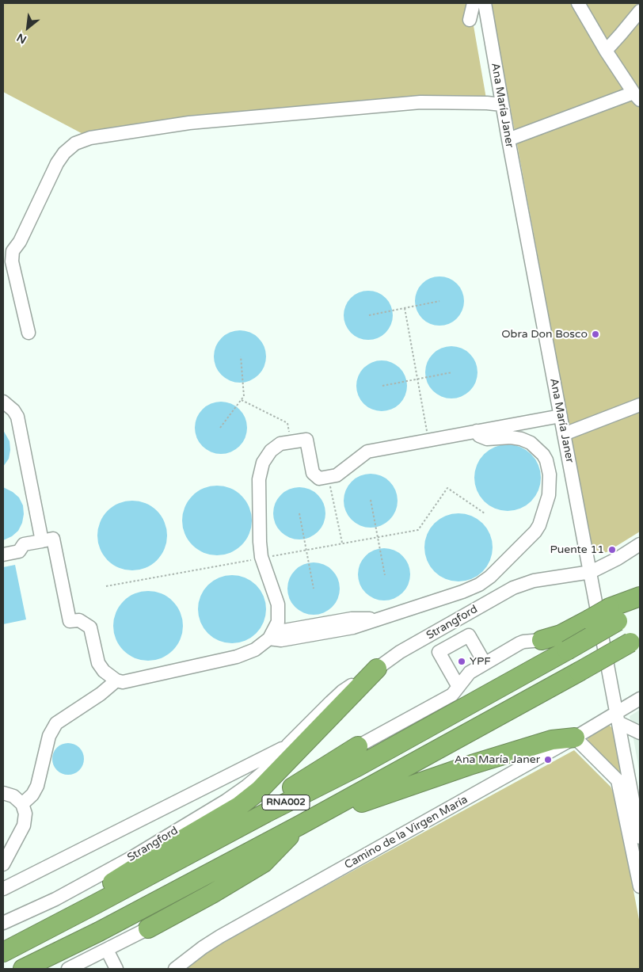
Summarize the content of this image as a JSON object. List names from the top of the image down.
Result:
{
  "streets": {
    "highway": ["RNA002"],
    "street": ["Ana María Janer", "Strangford", "Camino de la Virgen María"]
  },
  "crossings": [
    ["Ana María Janer", "Strangford"],
    ["Ana María Janer", "Camino de la Virgen María"]
  ],
  "places": [
    "Obra Don Bosco",
    "Puente 11",
    "YPF",
    "Ana María Janer"
  ],
  "north": "bottom left"
}
